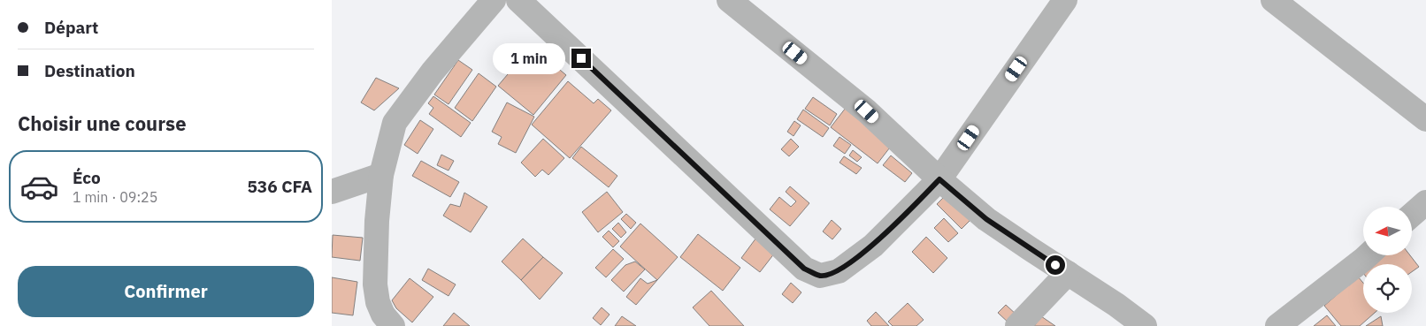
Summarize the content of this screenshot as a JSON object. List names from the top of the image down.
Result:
{
  "north": "left",
  "page": {
    "banner": ["Départ", "Destination"],
    "bubble": "1 min",
    "heading": "Choisir une course",
    "list": [
      {
        "name": "Éco",
        "note": "1 min · 09:25",
        "value": "536 CFA"
      }
    ],
    "buttons": "Confirmer"
  }
}
